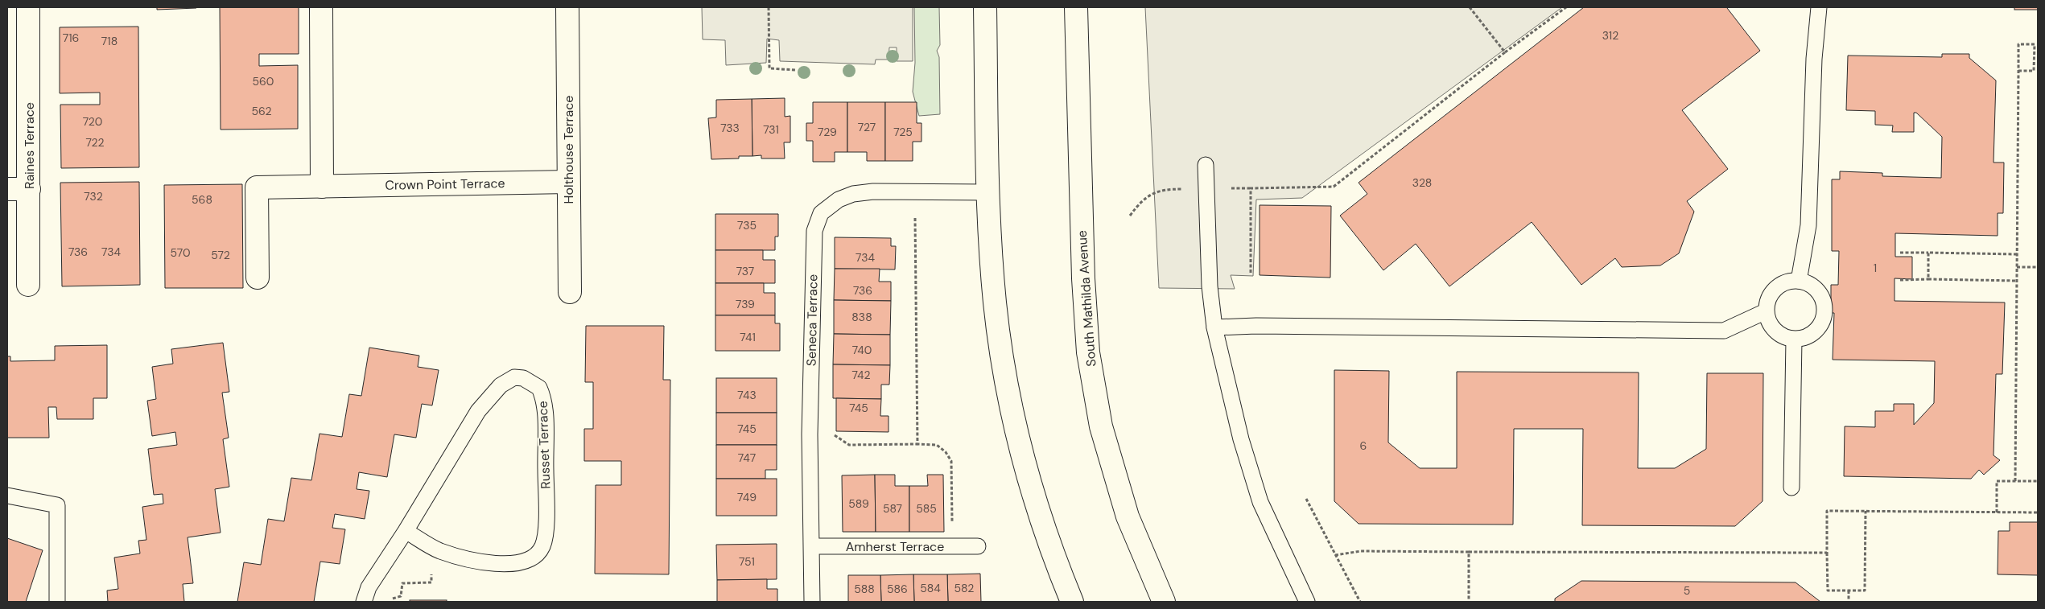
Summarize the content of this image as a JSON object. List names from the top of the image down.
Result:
{
  "streets": {
    "main road": [
      "Raines Terrace",
      "Holthouse Terrace",
      "Crown Point Terrace",
      "South Mathilda Avenue"
    ],
    "lane": ["Seneca Terrace", "Russet Terrace", "Amherst Terrace"]
  },
  "crossings": [
    ["Holthouse Terrace", "Crown Point Terrace"],
    ["Seneca Terrace", "Amherst Terrace"]
  ],
  "house_numbers": [
    "312",
    "716",
    "718",
    "560",
    "562",
    "720",
    "727",
    "733",
    "731",
    "729",
    "725",
    "722",
    "328",
    "732",
    "568",
    "735",
    "736",
    "734",
    "570",
    "572",
    "734",
    "1",
    "737",
    "736",
    "739",
    "838",
    "741",
    "740",
    "742",
    "743",
    "745",
    "745",
    "6",
    "747",
    "749",
    "589",
    "587",
    "585",
    "751",
    "584",
    "582",
    "588",
    "586",
    "5"
  ]
}
